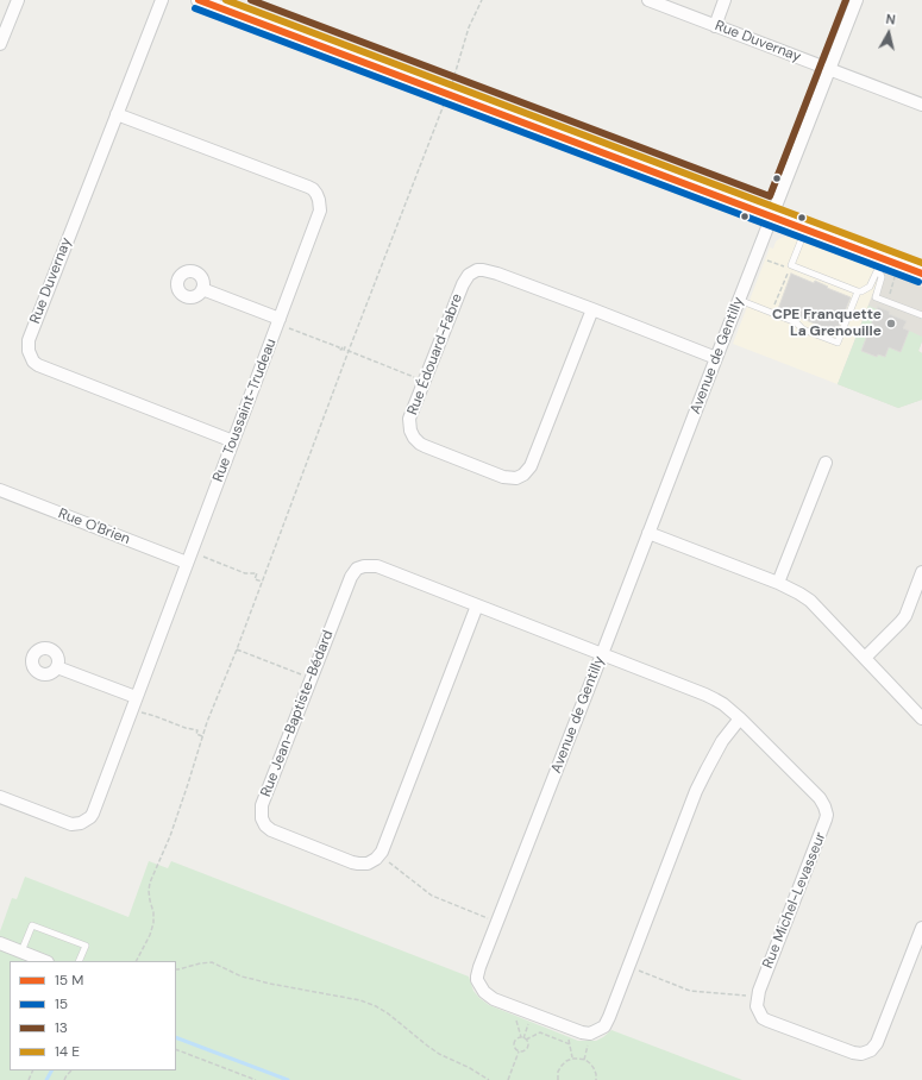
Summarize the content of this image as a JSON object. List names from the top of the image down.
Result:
{
  "streets": {
    "street": [
      "Rue Duvernay",
      "Rue Édouard-Fabre",
      "Avenue de Gentilly",
      "Rue Toussaint-Trudeau",
      "Rue O'Brien",
      "Rue Jean-Baptiste-Bédard",
      "Rue Michel-Levasseur"
    ]
  },
  "crossings": [
    ["Rue Duvernay", "Avenue de Gentilly"],
    ["Rue Duvernay", "Rue Toussaint-Trudeau"],
    ["Rue Édouard-Fabre", "Avenue de Gentilly"],
    ["Avenue de Gentilly", "Rue Jean-Baptiste-Bédard"],
    ["Avenue de Gentilly", "Rue Michel-Levasseur"],
    ["Rue Toussaint-Trudeau", "Rue O'Brien"],
    ["Rue Jean-Baptiste-Bédard", "Rue Michel-Levasseur"]
  ],
  "places": ["CPE Franquette La Grenouille"],
  "lines": ["transit line 13", "transit line 15"],
  "legend": [
    "15 M",
    "15",
    "13",
    "14 E"
  ],
  "north": "top"
}
